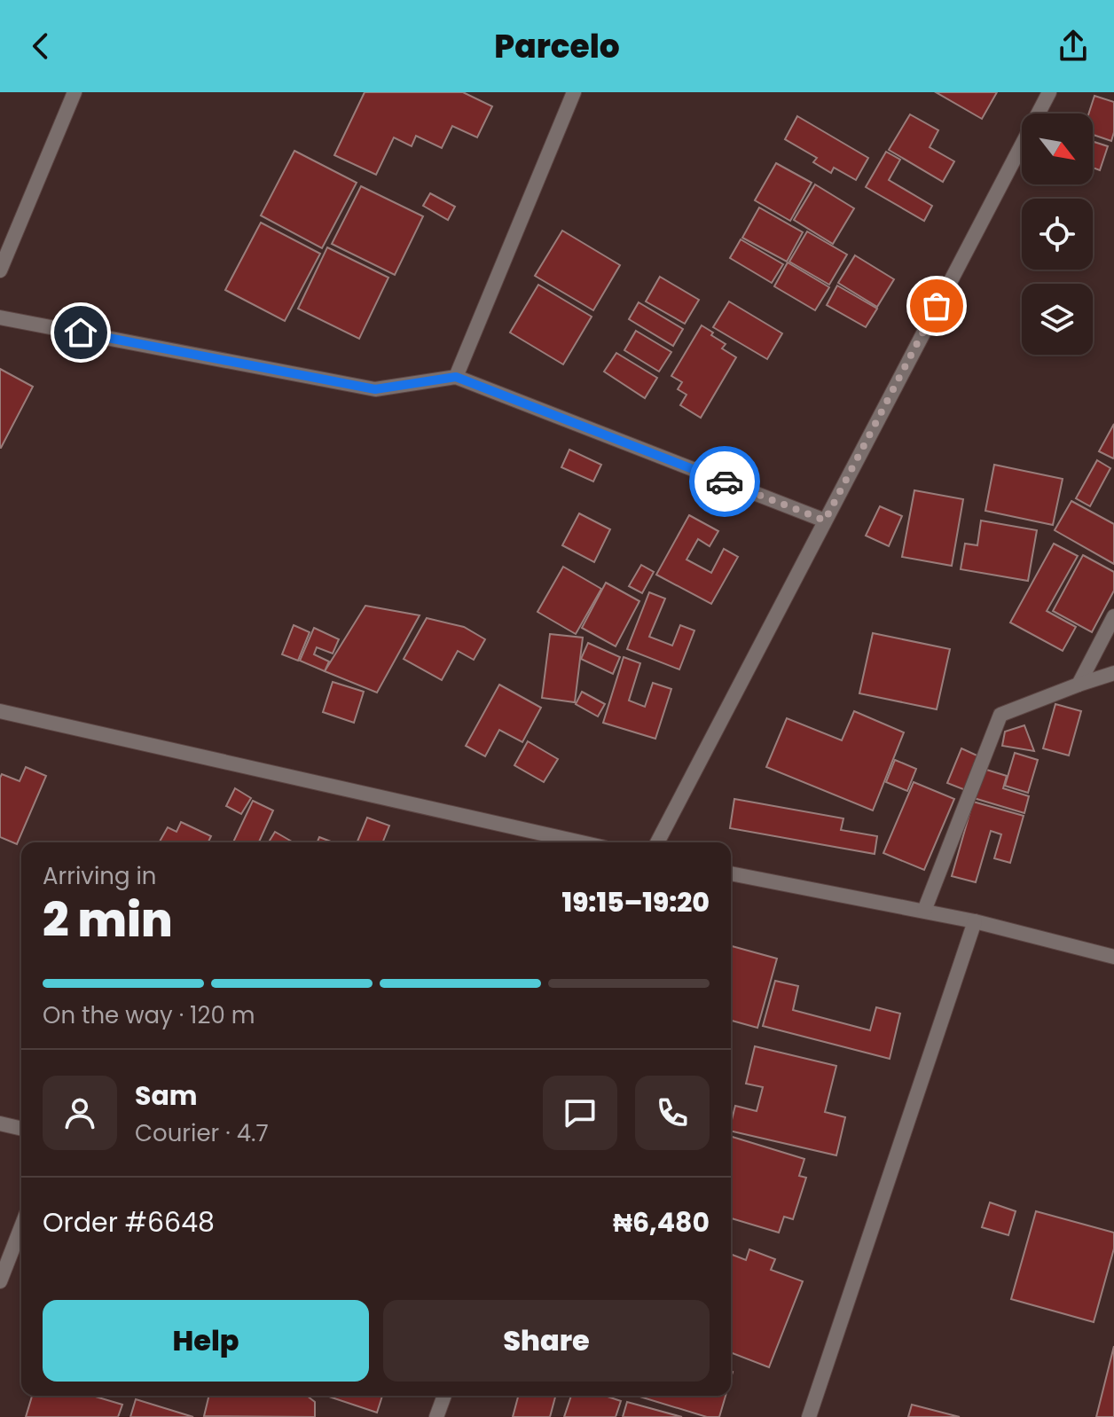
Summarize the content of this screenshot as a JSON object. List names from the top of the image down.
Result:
{
  "north": "bottom right",
  "page": {
    "header": "Parcelo",
    "heading": ["2 min", "Arriving in", "19:15–19:20"],
    "panel": [
      "Sam",
      "Courier · 4.7",
      "Order #6648",
      "₦6,480"
    ],
    "bar": "On the way · 120 m",
    "buttons": ["Help", "Share"]
  }
}
